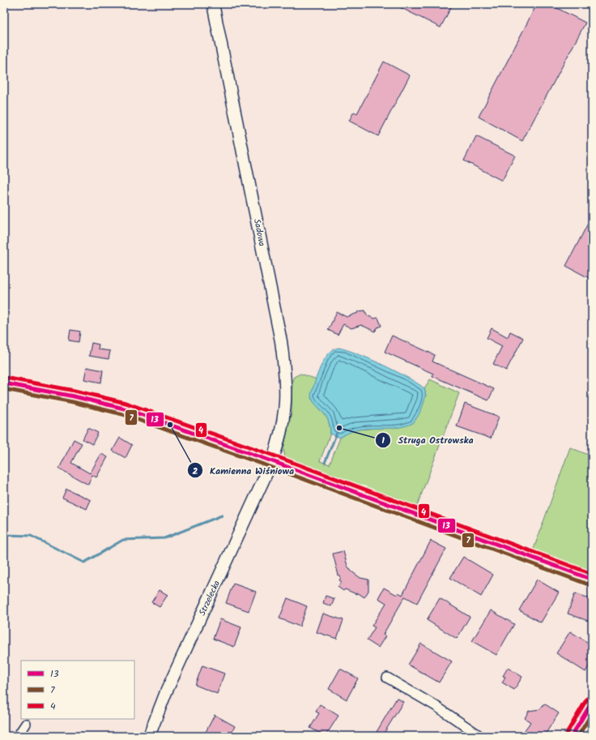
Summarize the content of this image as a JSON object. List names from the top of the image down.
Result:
{
  "streets": {
    "street": ["Sadowa", "Strzelecka"]
  },
  "crossings": [
    ["Sadowa", "Strzelecka"]
  ],
  "places": ["Kamienna Wiśniowa", "Struga Ostrowska"],
  "lines": ["transit line 4", "transit line 13", "transit line 7"],
  "legend": ["13", "7", "4"]
}
